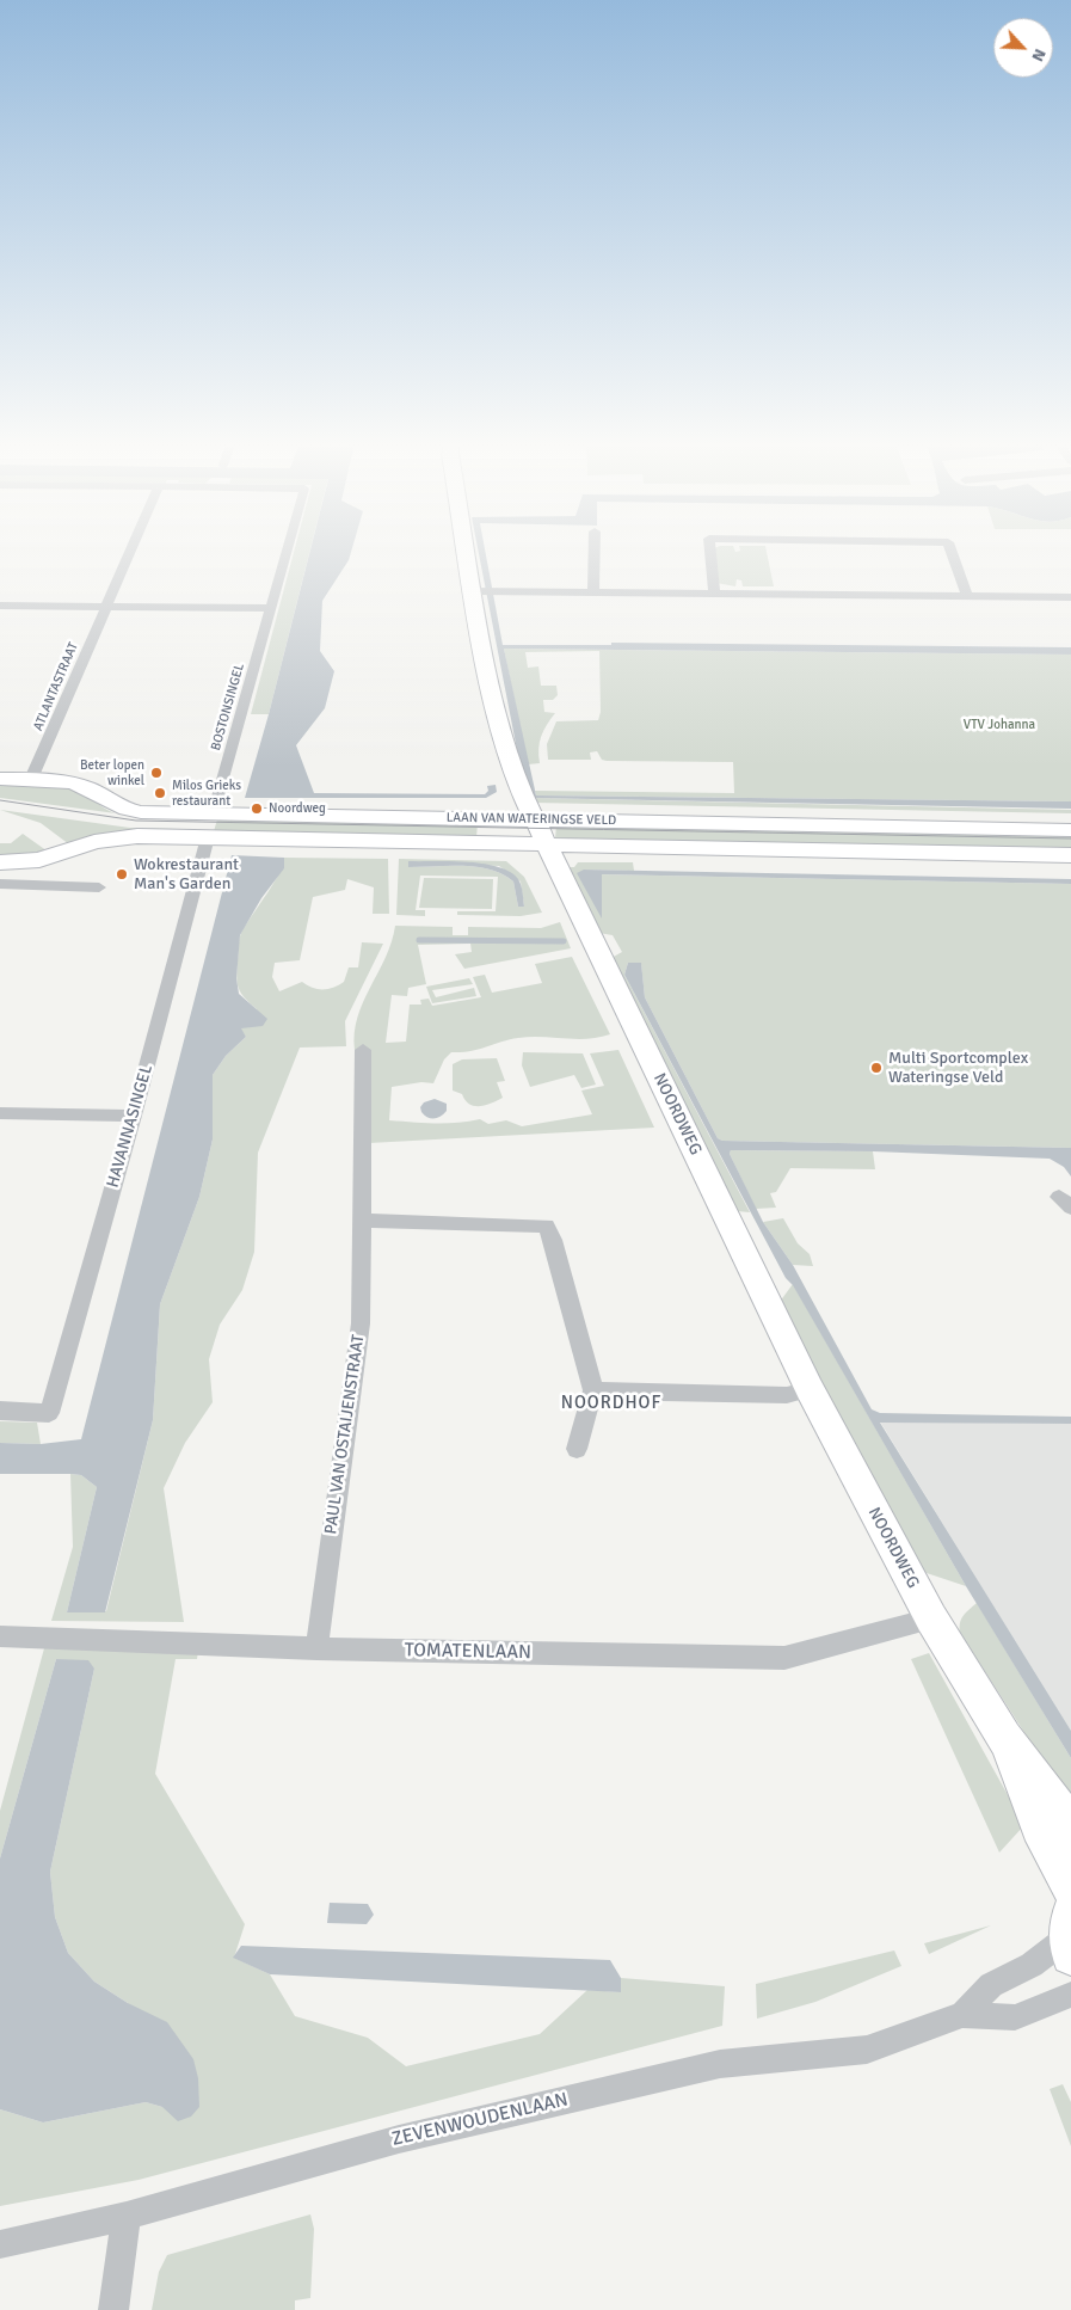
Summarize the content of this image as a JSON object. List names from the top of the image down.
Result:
{
  "streets": {
    "street": [
      "ATLANTASTRAAT",
      "BOSTONSINGEL",
      "LAAN VAN WATERINGSE VELD",
      "NOORDWEG",
      "HAVANNASINGEL",
      "PAUL VAN OSTAIJENSTRAAT",
      "TOMATENLAAN",
      "ZEVENWOUDENLAAN"
    ]
  },
  "crossings": [
    ["ATLANTASTRAAT", "LAAN VAN WATERINGSE VELD"],
    ["BOSTONSINGEL", "LAAN VAN WATERINGSE VELD"],
    ["LAAN VAN WATERINGSE VELD", "NOORDWEG"],
    ["LAAN VAN WATERINGSE VELD", "HAVANNASINGEL"],
    ["NOORDWEG", "TOMATENLAAN"],
    ["PAUL VAN OSTAIJENSTRAAT", "TOMATENLAAN"]
  ],
  "districts": ["NOORDHOF"],
  "parks": ["VTV Johanna"],
  "places": [
    "Beter lopen winkel",
    "Milos Grieks restaurant",
    "Noordweg",
    "Wokrestaurant Man's Garden",
    "Multi Sportcomplex Wateringse Veld"
  ],
  "north": "bottom right"
}
